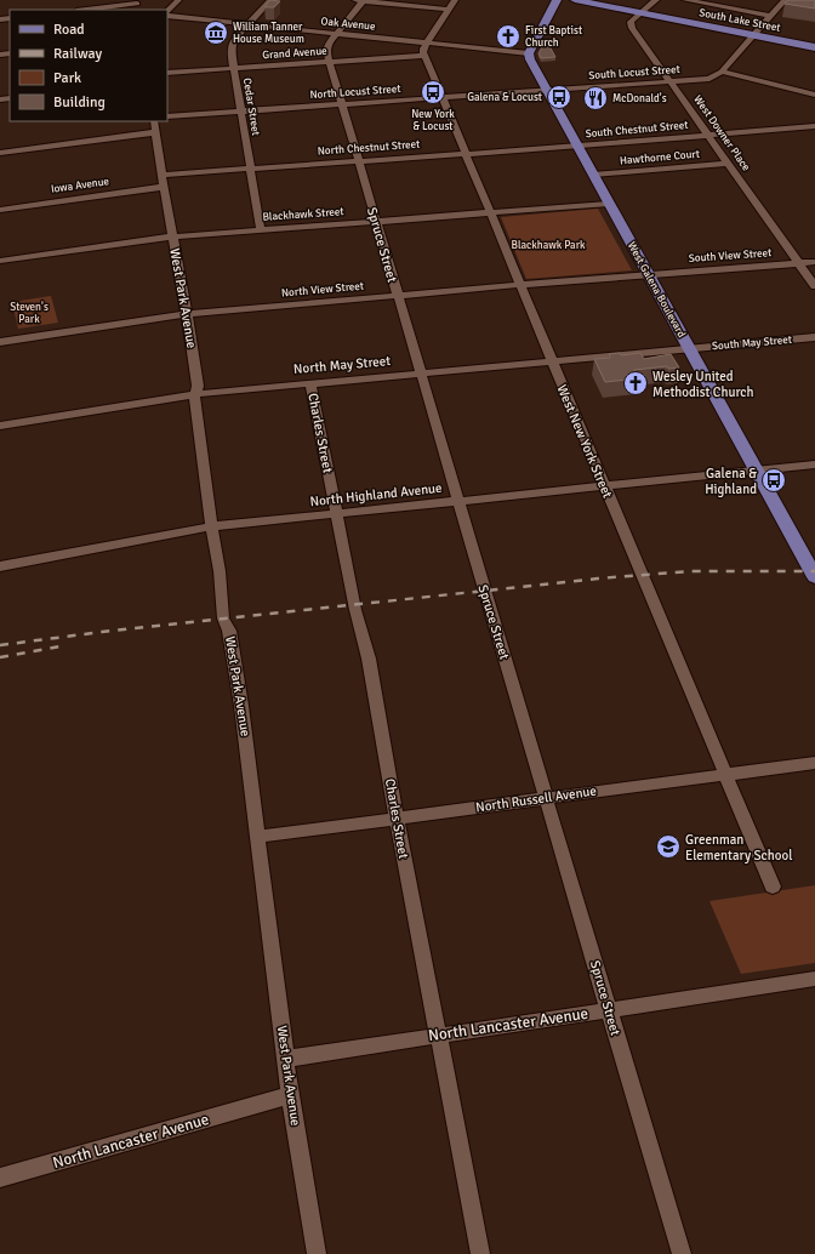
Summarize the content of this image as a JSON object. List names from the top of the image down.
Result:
{
  "streets": {
    "main road": ["South Lake Street", "West Galena Boulevard"],
    "street": [
      "Oak Avenue",
      "Grand Avenue",
      "South Locust Street",
      "North Locust Street",
      "Cedar Street",
      "South Chestnut Street",
      "West Downer Place",
      "North Chestnut Street",
      "Hawthorne Court",
      "Iowa Avenue",
      "Blackhawk Street",
      "Spruce Street",
      "South View Street",
      "North View Street",
      "West Park Avenue",
      "South May Street",
      "North May Street",
      "Charles Street",
      "West New York Street",
      "North Highland Avenue",
      "North Russell Avenue",
      "North Lancaster Avenue"
    ]
  },
  "crossings": [
    ["South Lake Street", "West Downer Place"],
    ["Oak Avenue", "Cedar Street"],
    ["Oak Avenue", "Spruce Street"],
    ["Oak Avenue", "West Galena Boulevard"],
    ["Grand Avenue", "Cedar Street"],
    ["Grand Avenue", "Spruce Street"],
    ["Grand Avenue", "West New York Street"],
    ["South Locust Street", "North Locust Street"],
    ["South Locust Street", "West Downer Place"],
    ["South Locust Street", "West Galena Boulevard"],
    ["North Locust Street", "Cedar Street"],
    ["North Locust Street", "Spruce Street"],
    ["North Locust Street", "West Galena Boulevard"],
    ["North Locust Street", "West New York Street"],
    ["Cedar Street", "North Chestnut Street"],
    ["Cedar Street", "Blackhawk Street"],
    ["South Chestnut Street", "West Downer Place"],
    ["South Chestnut Street", "North Chestnut Street"],
    ["South Chestnut Street", "West Galena Boulevard"],
    ["West Downer Place", "Hawthorne Court"],
    ["West Downer Place", "South View Street"],
    ["North Chestnut Street", "Iowa Avenue"],
    ["North Chestnut Street", "Spruce Street"],
    ["North Chestnut Street", "West Galena Boulevard"],
    ["North Chestnut Street", "West Park Avenue"],
    ["North Chestnut Street", "West New York Street"],
    ["Hawthorne Court", "West Galena Boulevard"],
    ["Iowa Avenue", "West Park Avenue"],
    ["Blackhawk Street", "Spruce Street"],
    ["Blackhawk Street", "West Galena Boulevard"],
    ["Blackhawk Street", "West Park Avenue"],
    ["Blackhawk Street", "West New York Street"],
    ["Spruce Street", "North View Street"],
    ["Spruce Street", "North May Street"],
    ["Spruce Street", "North Highland Avenue"],
    ["Spruce Street", "North Russell Avenue"],
    ["Spruce Street", "North Lancaster Avenue"],
    ["South View Street", "North View Street"],
    ["South View Street", "West Galena Boulevard"],
    ["North View Street", "West Galena Boulevard"],
    ["North View Street", "West Park Avenue"],
    ["North View Street", "West New York Street"],
    ["West Galena Boulevard", "South May Street"],
    ["West Galena Boulevard", "North May Street"],
    ["West Galena Boulevard", "North Highland Avenue"],
    ["West Park Avenue", "North May Street"],
    ["West Park Avenue", "North Highland Avenue"],
    ["West Park Avenue", "North Russell Avenue"],
    ["West Park Avenue", "North Lancaster Avenue"],
    ["South May Street", "North May Street"],
    ["North May Street", "Charles Street"],
    ["North May Street", "West New York Street"],
    ["Charles Street", "North Highland Avenue"],
    ["Charles Street", "North Russell Avenue"],
    ["Charles Street", "North Lancaster Avenue"],
    ["West New York Street", "North Highland Avenue"],
    ["West New York Street", "North Russell Avenue"]
  ],
  "parks": ["Blackhawk Park", "Steven's Park"],
  "places": {
    "museum": ["William Tanner House Museum"],
    "church": ["First Baptist Church", "Wesley United Methodist Church"],
    "bus stop": ["New York & Locust", "Galena & Locust", "Galena & Highland"],
    "restaurant": ["McDonald's"],
    "school or university": ["Greenman Elementary School"]
  },
  "legend": [
    "Road",
    "Railway",
    "Park",
    "Building"
  ]
}
